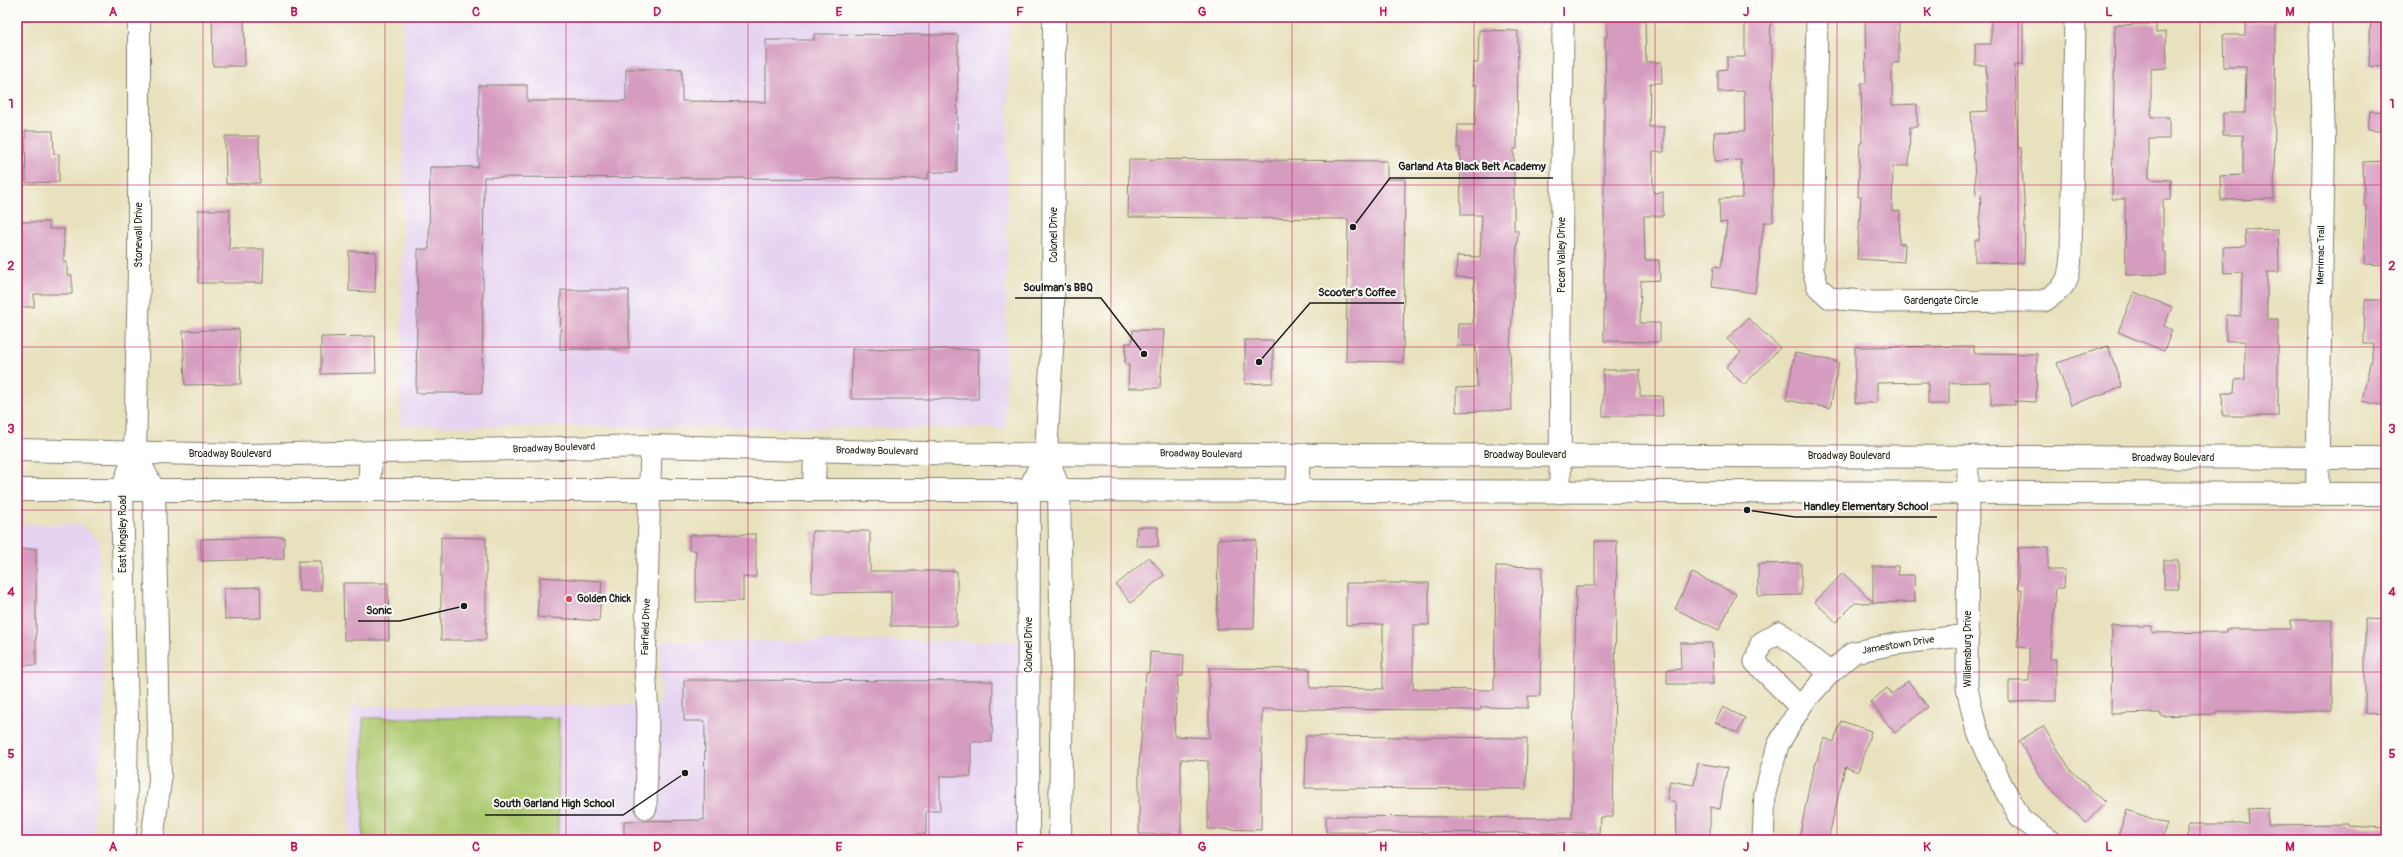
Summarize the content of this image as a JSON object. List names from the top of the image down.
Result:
{
  "streets": {
    "main road": [
      "Stonewall Drive",
      "Colonel Drive",
      "Merrimac Trail",
      "Broadway Boulevard",
      "East Kingsley Road"
    ],
    "street": [
      "Pecan Valley Drive",
      "Gardengate Circle",
      "Fairfield Drive",
      "Jamestown Drive",
      "Williamsburg Drive"
    ]
  },
  "crossings": [
    ["Stonewall Drive", "Broadway Boulevard"],
    ["Stonewall Drive", "East Kingsley Road"],
    ["Colonel Drive", "Broadway Boulevard"],
    ["Pecan Valley Drive", "Broadway Boulevard"],
    ["Merrimac Trail", "Broadway Boulevard"],
    ["Broadway Boulevard", "East Kingsley Road"],
    ["Broadway Boulevard", "Fairfield Drive"],
    ["Broadway Boulevard", "Williamsburg Drive"],
    ["Jamestown Drive", "Williamsburg Drive"]
  ],
  "places": [
    "Garland Ata Black Belt Academy",
    "Soulman's BBQ",
    "Scooter's Coffee",
    "Handley Elementary School",
    "Golden Chick",
    "Sonic",
    "South Garland High School"
  ],
  "grid": {
    "columns": [
      "A",
      "B",
      "C",
      "D",
      "E",
      "F",
      "G",
      "H",
      "I",
      "J",
      "K",
      "L",
      "M"
    ],
    "rows": [
      "1",
      "2",
      "3",
      "4",
      "5"
    ]
  }
}
